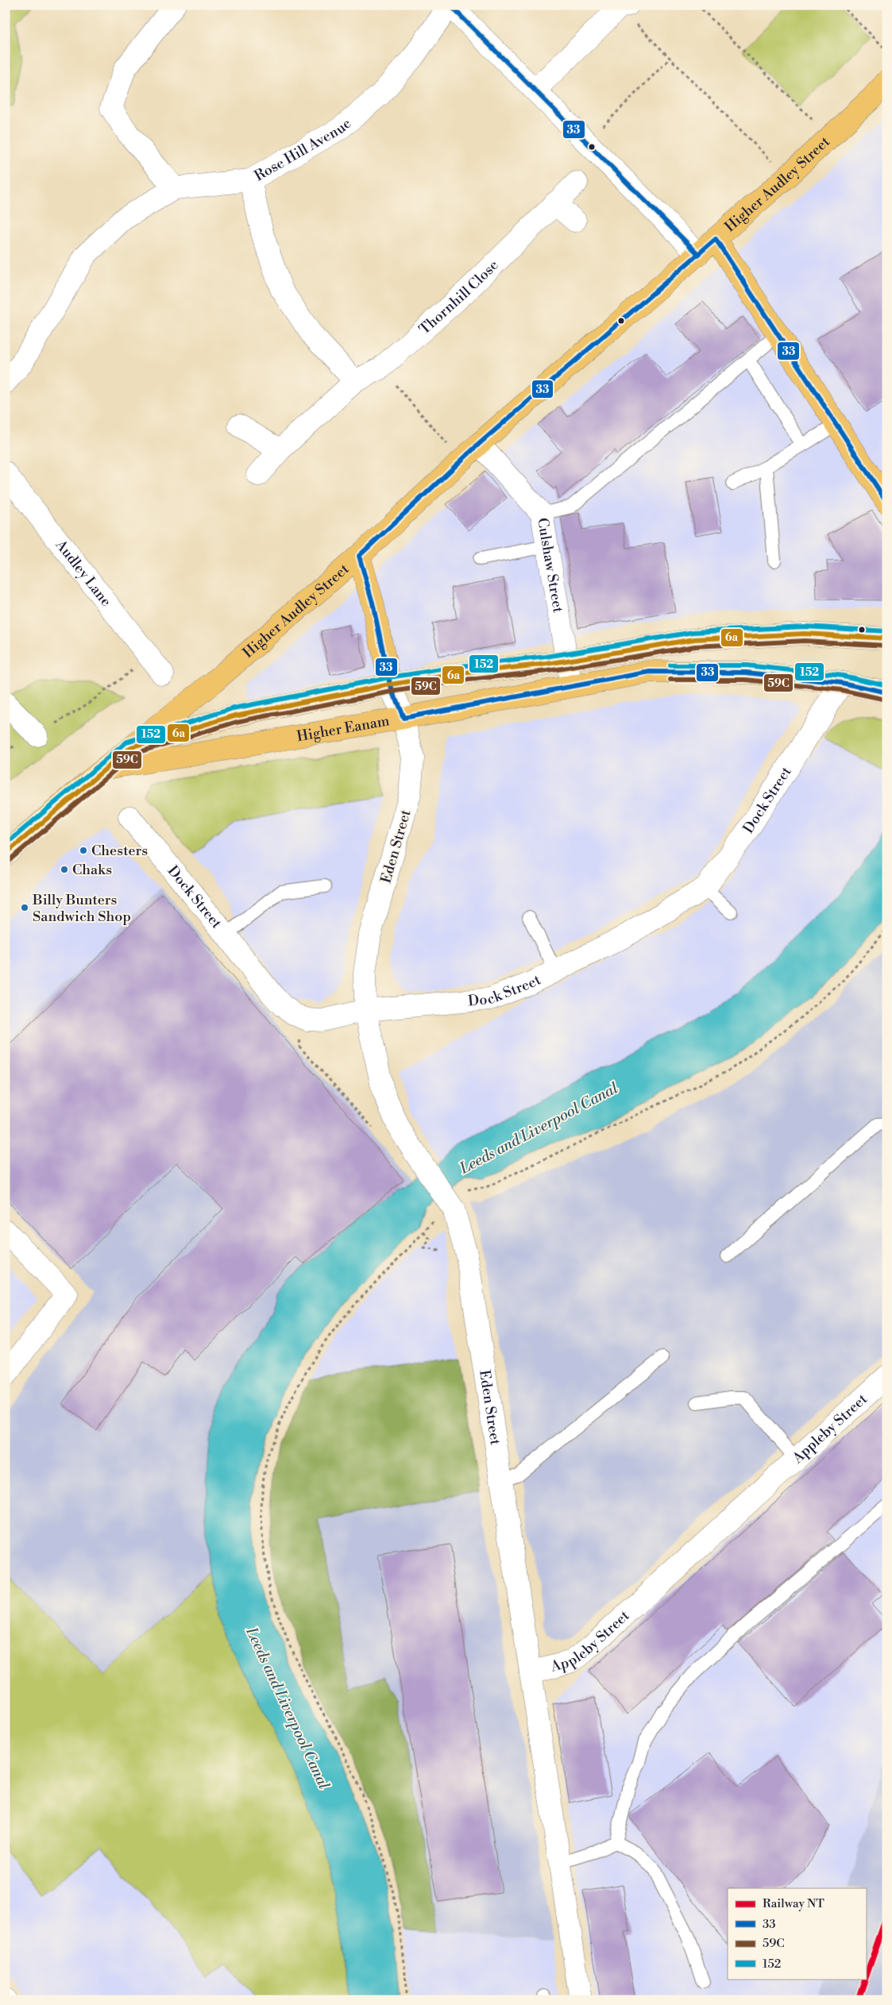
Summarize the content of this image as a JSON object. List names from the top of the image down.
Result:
{
  "streets": {
    "highway": ["Higher Audley Street", "Higher Eanam"],
    "street": [
      "Rose Hill Avenue",
      "Thornhill Close",
      "Culshaw Street",
      "Audley Lane",
      "Dock Street",
      "Eden Street",
      "Appleby Street"
    ]
  },
  "crossings": [
    ["Higher Audley Street", "Culshaw Street"],
    ["Higher Audley Street", "Higher Eanam"],
    ["Culshaw Street", "Higher Eanam"],
    ["Higher Eanam", "Dock Street"],
    ["Higher Eanam", "Eden Street"],
    ["Dock Street", "Eden Street"],
    ["Eden Street", "Appleby Street"]
  ],
  "water": ["Leeds and Liverpool Canal"],
  "places": ["Chesters", "Chaks", "Billy Bunters Sandwich Shop"],
  "lines": [
    "transit line 33",
    "transit line 152",
    "transit line 6a",
    "transit line 59C",
    "rail line NT"
  ],
  "legend": [
    "Railway NT",
    "33",
    "59C",
    "152"
  ]
}
